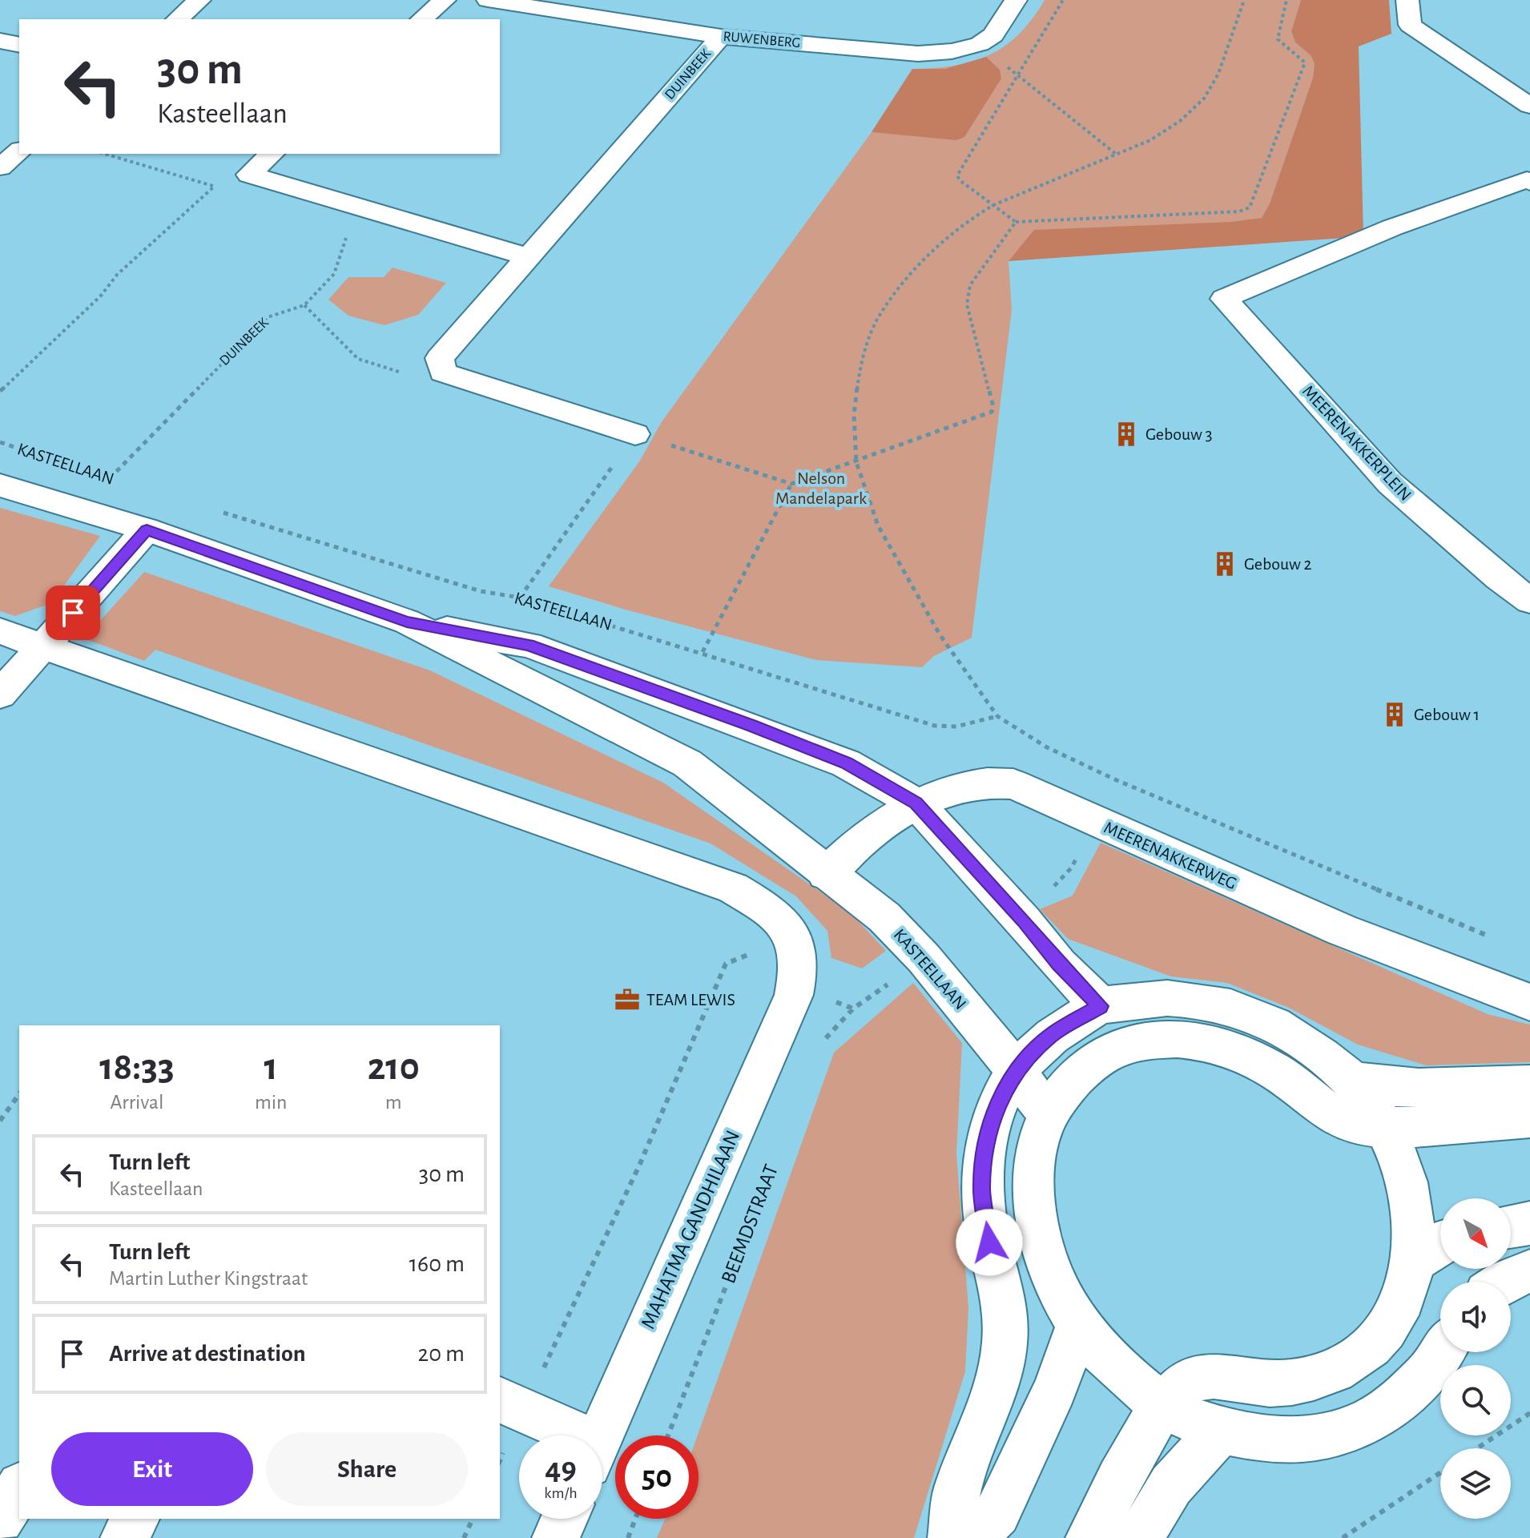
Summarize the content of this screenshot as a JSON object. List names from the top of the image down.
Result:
{
  "streets": {
    "street": [
      "RUWENBERG",
      "DUINBEEK",
      "MEERENAKKERPLEIN",
      "KASTEELLAAN",
      "MEERENAKKERWEG",
      "MAHATMA GANDHILAAN"
    ],
    "path": ["BEEMDSTRAAT"]
  },
  "crossings": [
    ["RUWENBERG", "DUINBEEK"],
    ["DUINBEEK", "KASTEELLAAN"],
    ["KASTEELLAAN", "MEERENAKKERWEG"]
  ],
  "parks": ["Nelson Mandelapark"],
  "places": {
    "building": ["Gebouw 3", "Gebouw 2", "Gebouw 1"],
    "office": ["TEAM LEWIS"]
  },
  "north": "bottom right",
  "page": {
    "turn": ["30 m", "Kasteellaan"],
    "eta": [
      "18:33",
      "Arrival",
      "1",
      "min",
      "210",
      "m"
    ],
    "list": [
      {
        "name": "Turn left",
        "note": "Kasteellaan",
        "value": "30 m"
      },
      {
        "name": "Turn left",
        "note": "Martin Luther Kingstraat",
        "value": "160 m"
      },
      {
        "name": "Arrive at destination",
        "value": "20 m"
      }
    ],
    "buttons": ["Exit", "Share"],
    "speed": "49 km/h",
    "limit": "50"
  }
}
